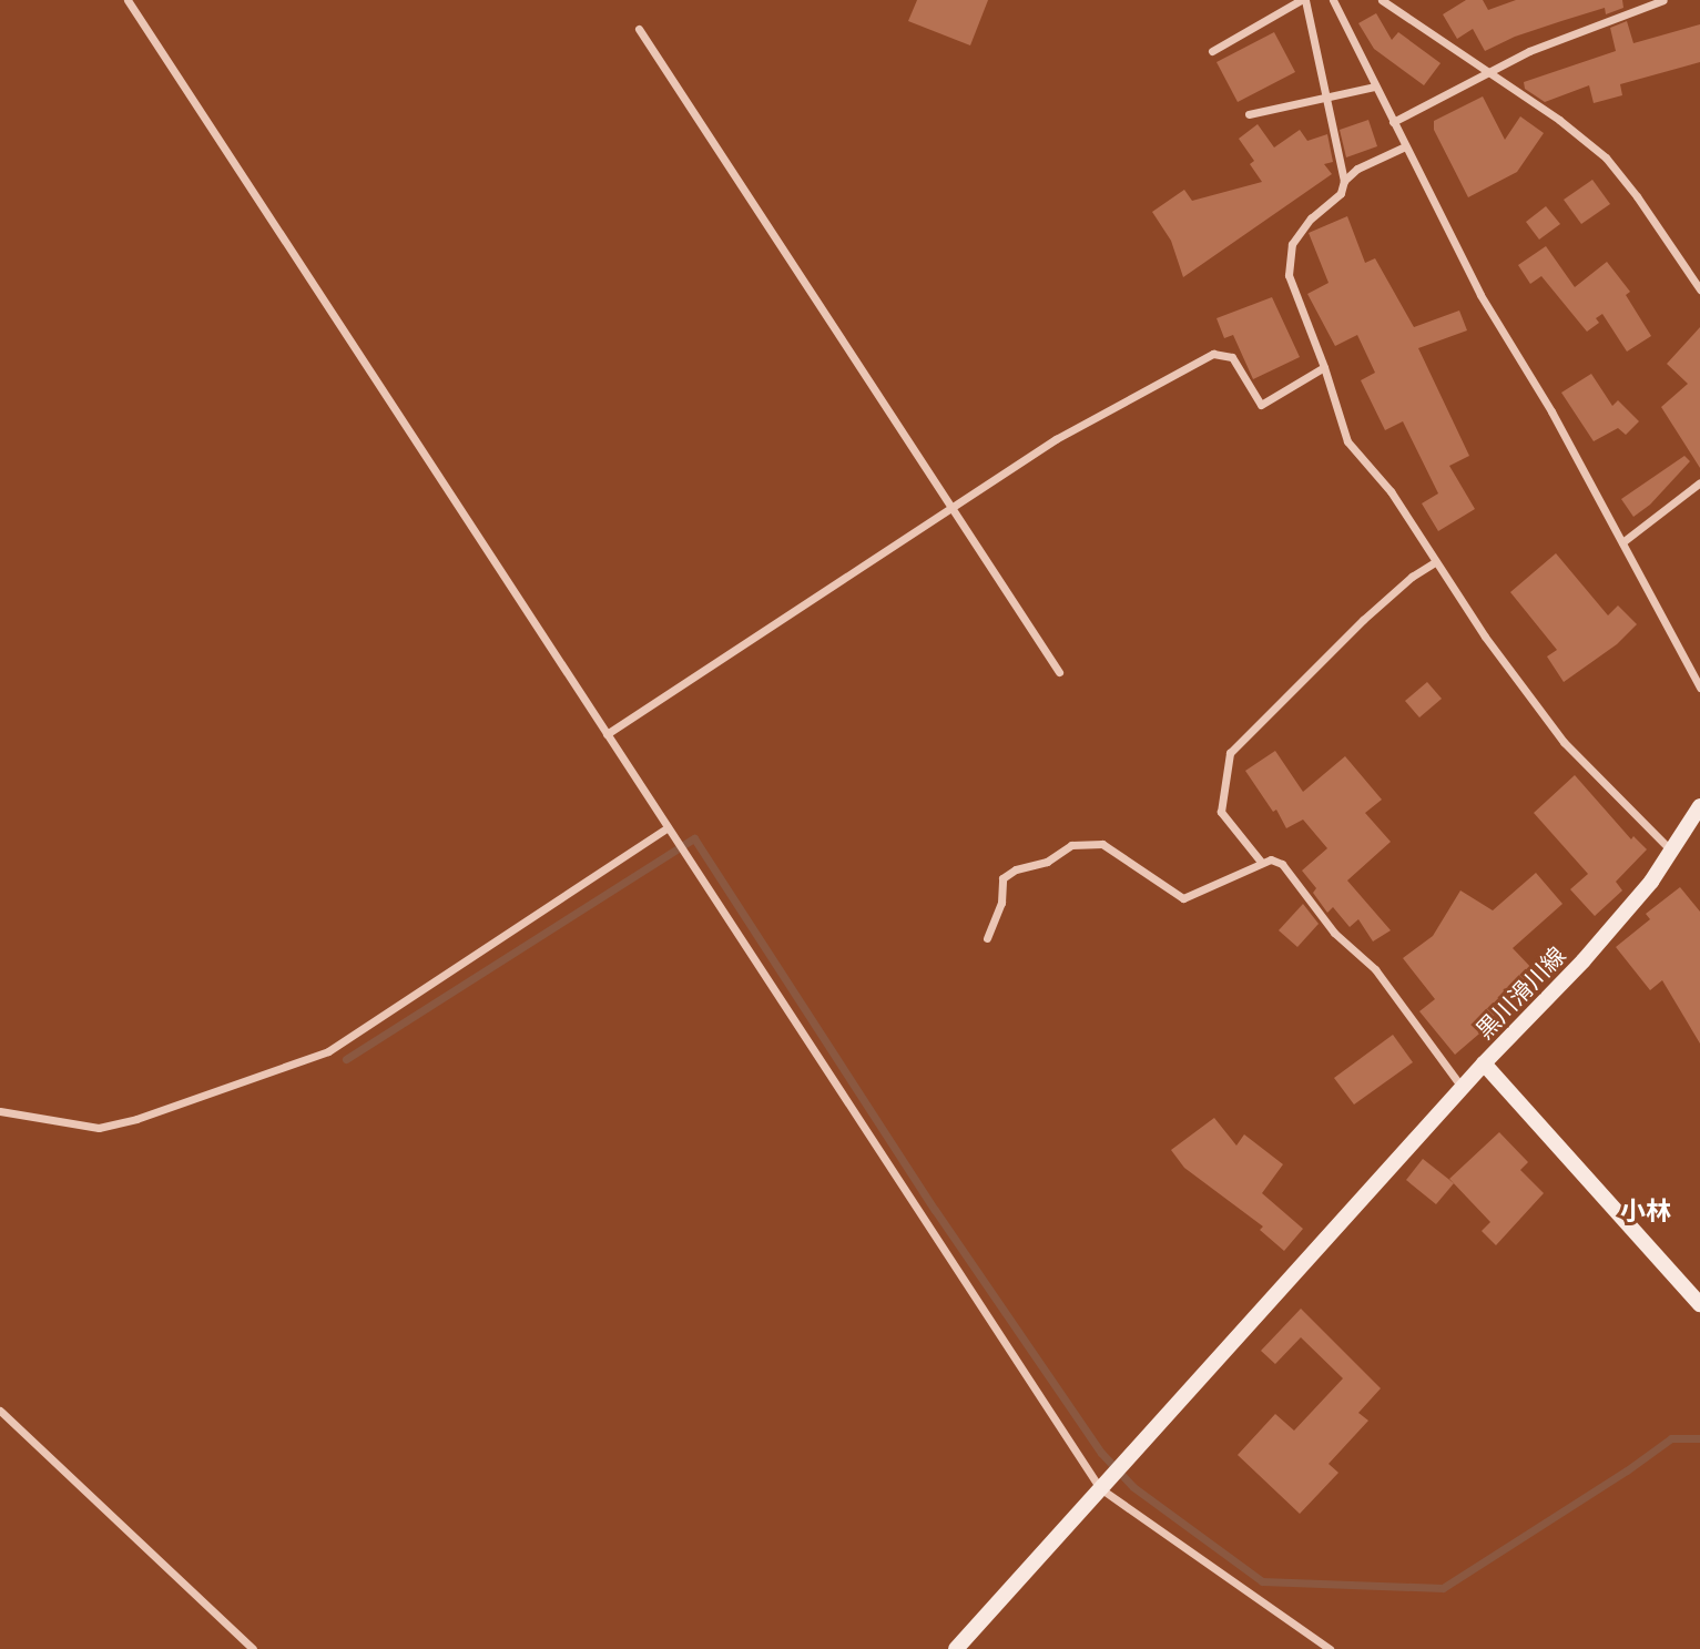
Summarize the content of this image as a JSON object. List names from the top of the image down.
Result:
{
  "streets": {
    "street": ["黒川滑川線"]
  },
  "districts": ["小林"]
}
